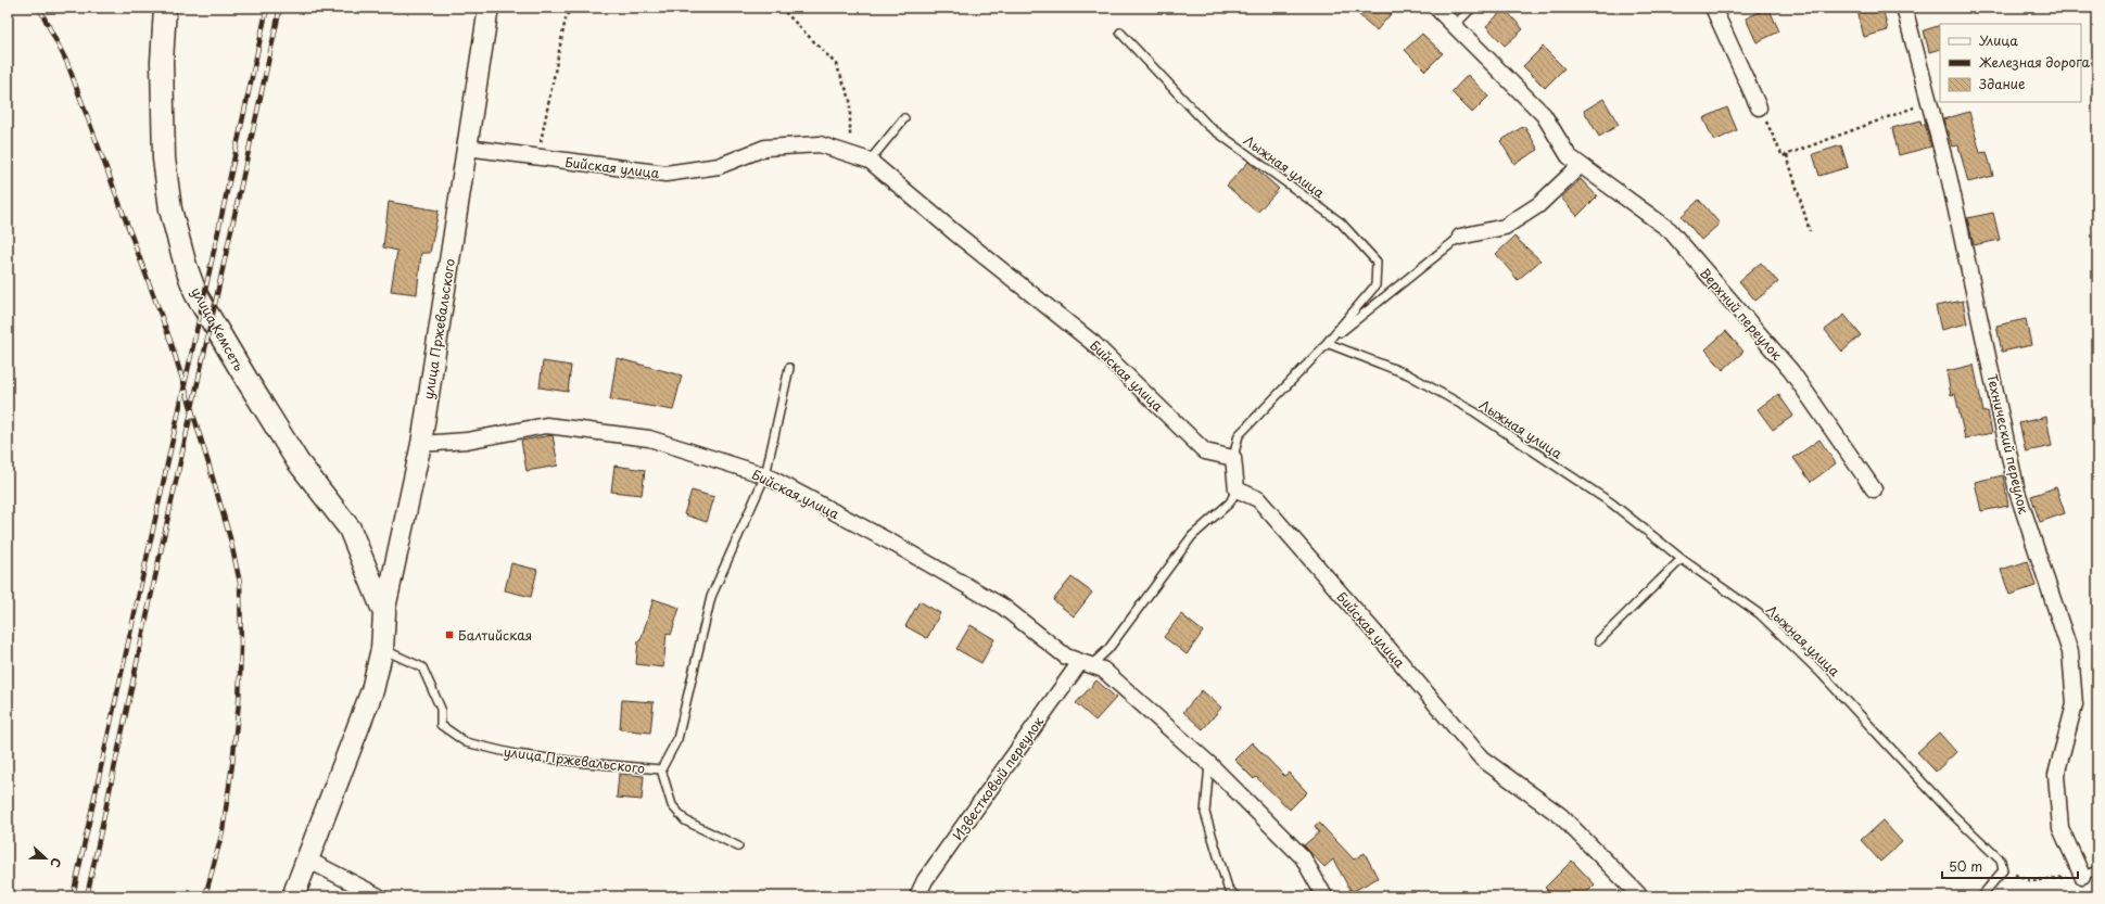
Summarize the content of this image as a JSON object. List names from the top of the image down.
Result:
{
  "streets": {
    "main road": ["улица Кемсеть", "улица Пржевальского"],
    "street": [
      "Бийская улица",
      "Верхний переулок",
      "Технический переулок",
      "Известковый переулок"
    ],
    "lane": ["Лыжная улица"]
  },
  "crossings": [
    ["Бийская улица", "улица Пржевальского"],
    ["Бийская улица", "Известковый переулок"],
    ["улица Кемсеть", "улица Пржевальского"]
  ],
  "places": {
    "transit": ["Балтийская"]
  },
  "legend": ["Улица", "Железная дорога", "Здание"],
  "scale_bar": "50 m",
  "north": "right"
}
